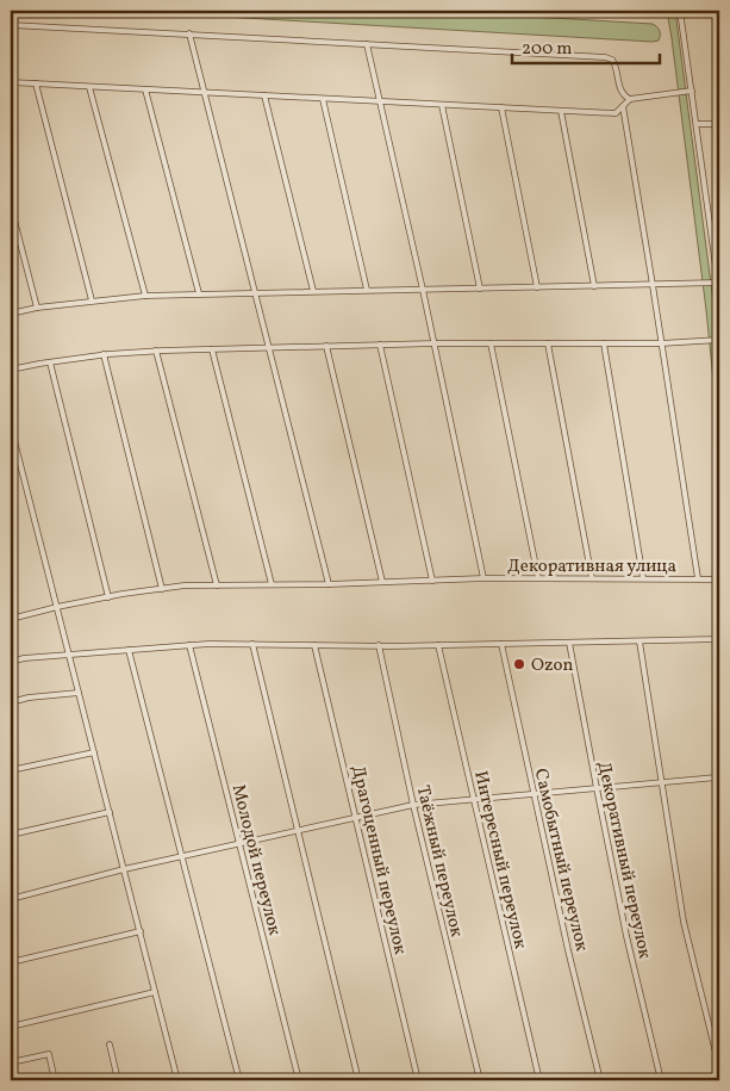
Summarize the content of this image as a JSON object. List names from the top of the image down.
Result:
{
  "streets": {
    "street": [
      "Декоративная улица",
      "Молодой переулок",
      "Драгоценный переулок",
      "Интересный переулок",
      "Самобытный переулок",
      "Декоративный переулок",
      "Таёжный переулок"
    ]
  },
  "places": ["Ozon"],
  "scale_bar": "200 m"
}
